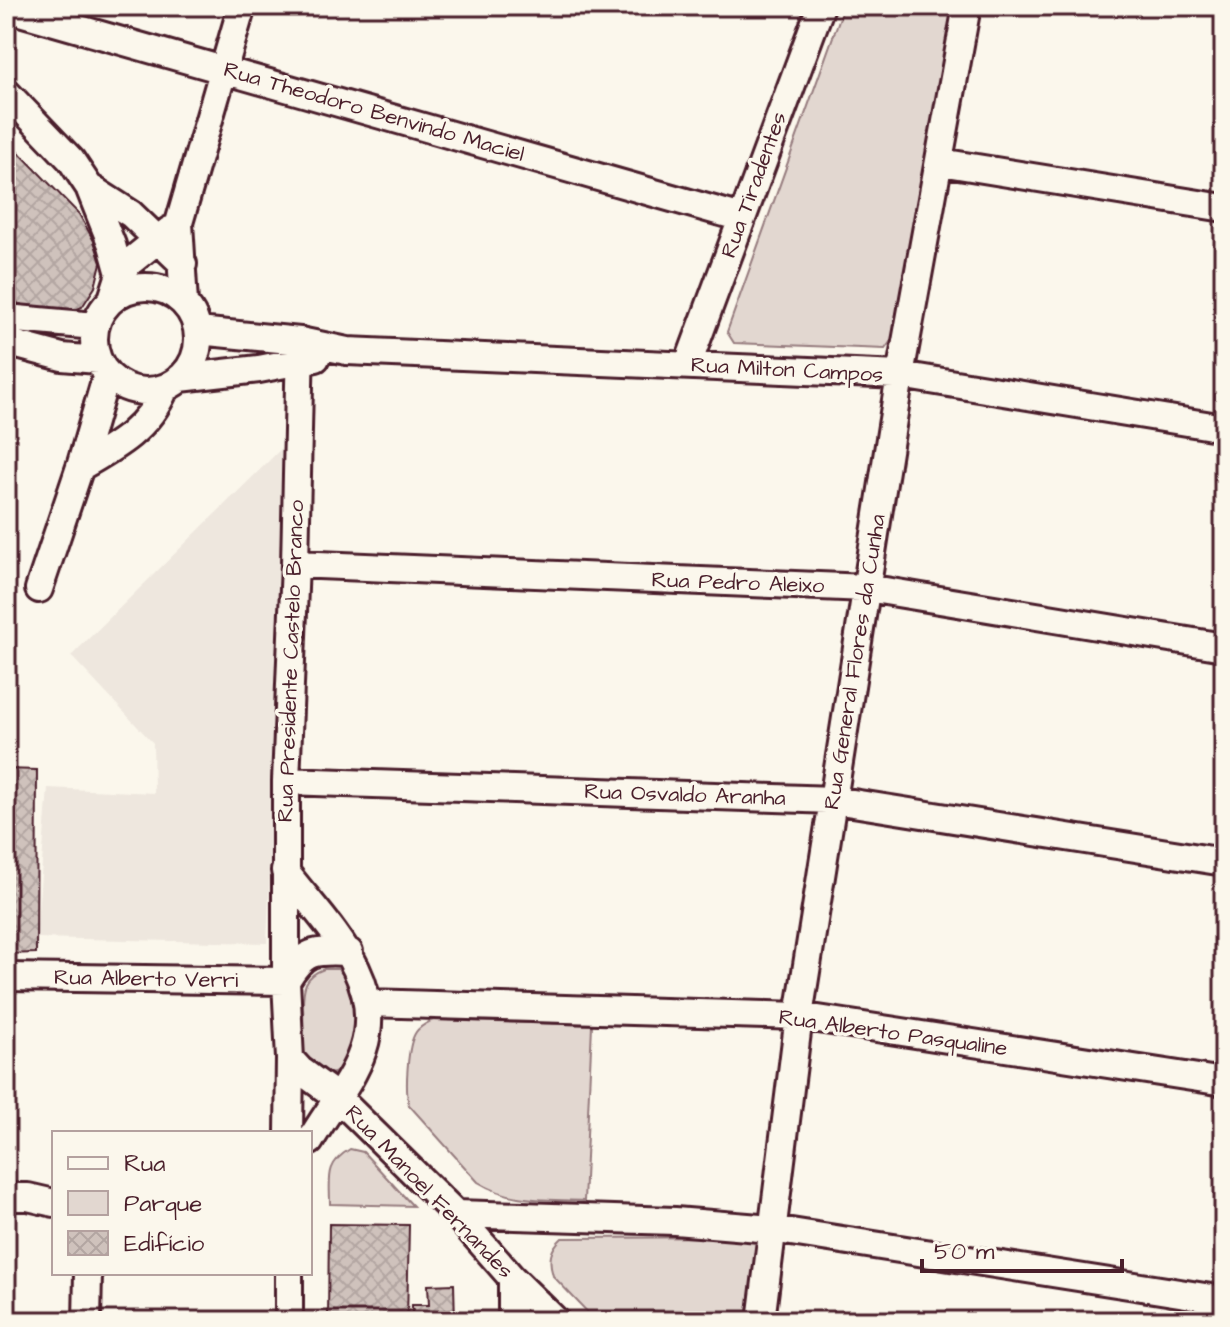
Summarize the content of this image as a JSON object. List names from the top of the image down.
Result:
{
  "streets": {
    "street": [
      "Rua Theodoro Benvindo Maciel",
      "Rua Tiradentes",
      "Rua Milton Campos",
      "Rua Pedro Aleixo",
      "Rua Presidente Castelo Branco",
      "Rua General Flores da Cunha",
      "Rua Osvaldo Aranha",
      "Rua Alberto Verri",
      "Rua Alberto Pasqualine",
      "Rua Manoel Fernandes"
    ]
  },
  "crossings": [
    ["Rua Theodoro Benvindo Maciel", "Rua Tiradentes"],
    ["Rua Tiradentes", "Rua Milton Campos"],
    ["Rua Milton Campos", "Rua Presidente Castelo Branco"],
    ["Rua Milton Campos", "Rua General Flores da Cunha"],
    ["Rua Pedro Aleixo", "Rua Presidente Castelo Branco"],
    ["Rua Pedro Aleixo", "Rua General Flores da Cunha"],
    ["Rua Presidente Castelo Branco", "Rua Osvaldo Aranha"],
    ["Rua Presidente Castelo Branco", "Rua Alberto Verri"],
    ["Rua Presidente Castelo Branco", "Rua Manoel Fernandes"],
    ["Rua General Flores da Cunha", "Rua Osvaldo Aranha"],
    ["Rua General Flores da Cunha", "Rua Alberto Pasqualine"]
  ],
  "legend": ["Rua", "Parque", "Edifício"],
  "scale_bar": "50 m"
}
